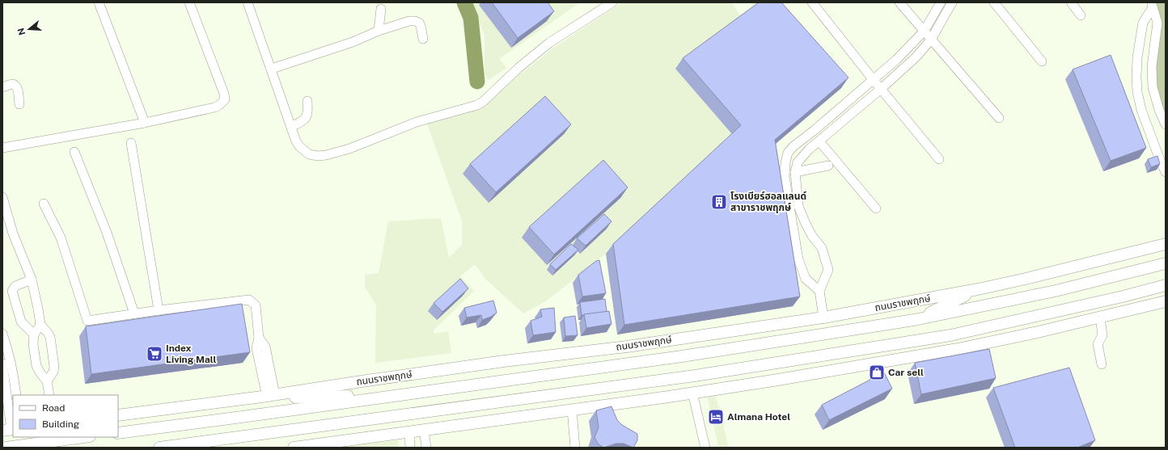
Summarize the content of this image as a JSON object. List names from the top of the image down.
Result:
{
  "streets": {
    "main road": ["ถนนราชพฤกษ์"]
  },
  "places": {
    "building": ["โรงเบียร์ฮอลแลนด์ สาขาราชพฤกษ์"],
    "supermarket": ["Index Living Mall"],
    "shop": ["Car sell"],
    "hotel": ["Almana Hotel"]
  },
  "legend": ["Road", "Building"],
  "north": "left"
}
